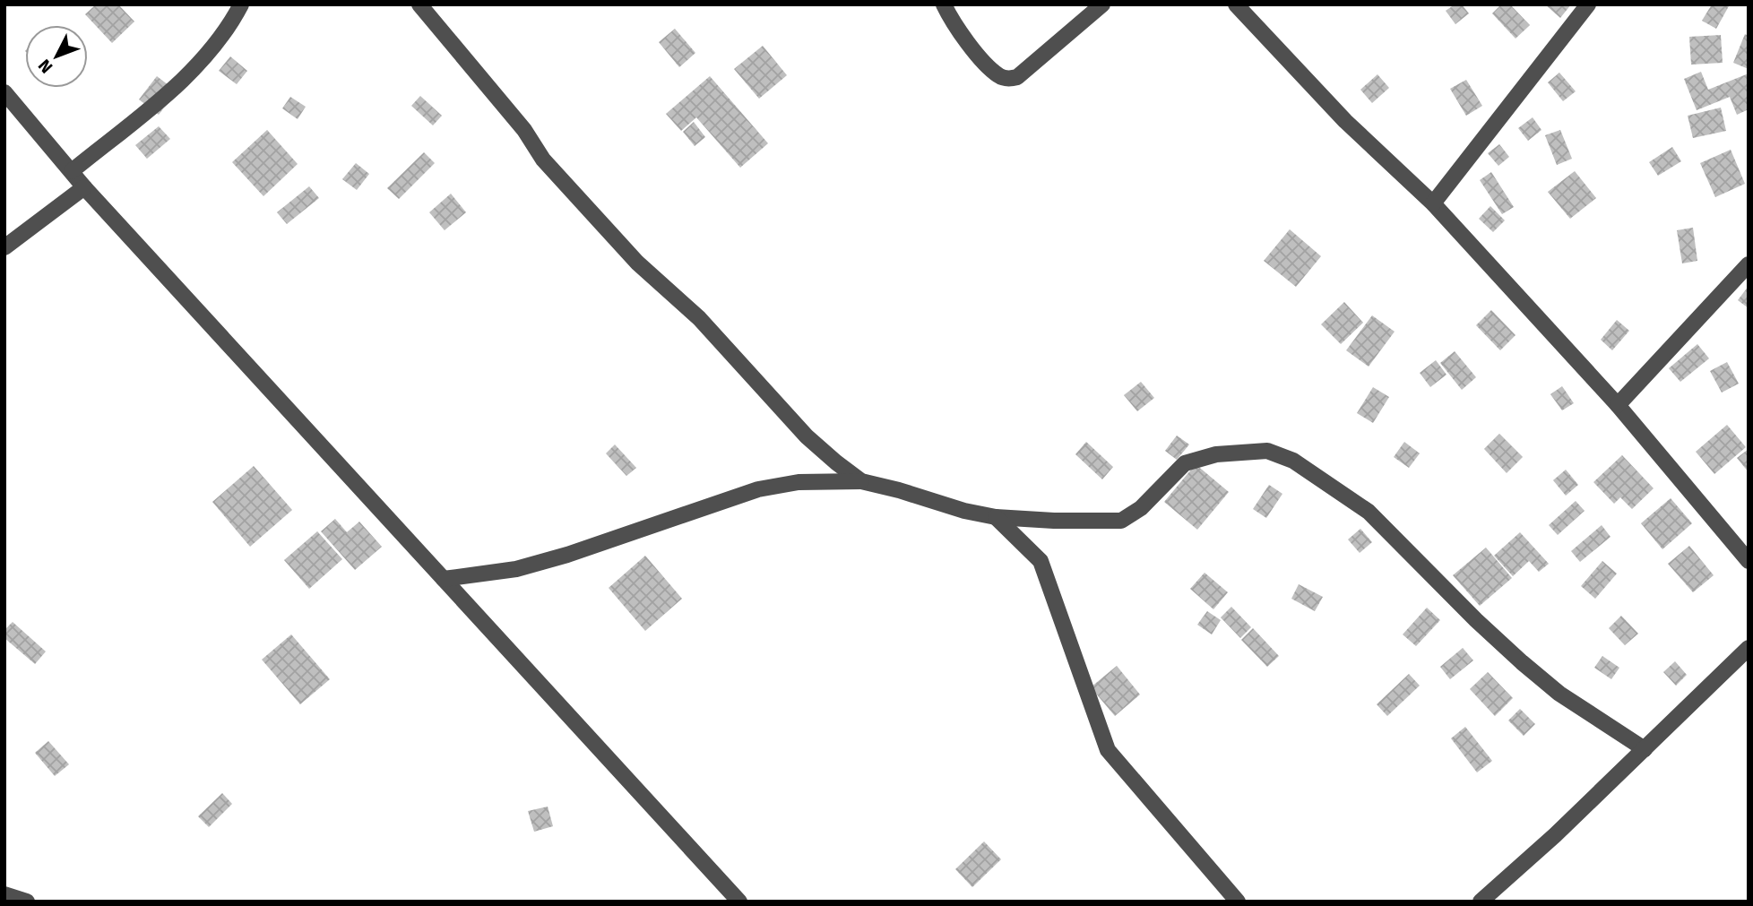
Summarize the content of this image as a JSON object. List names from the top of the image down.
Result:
{
  "north": "bottom left"
}
